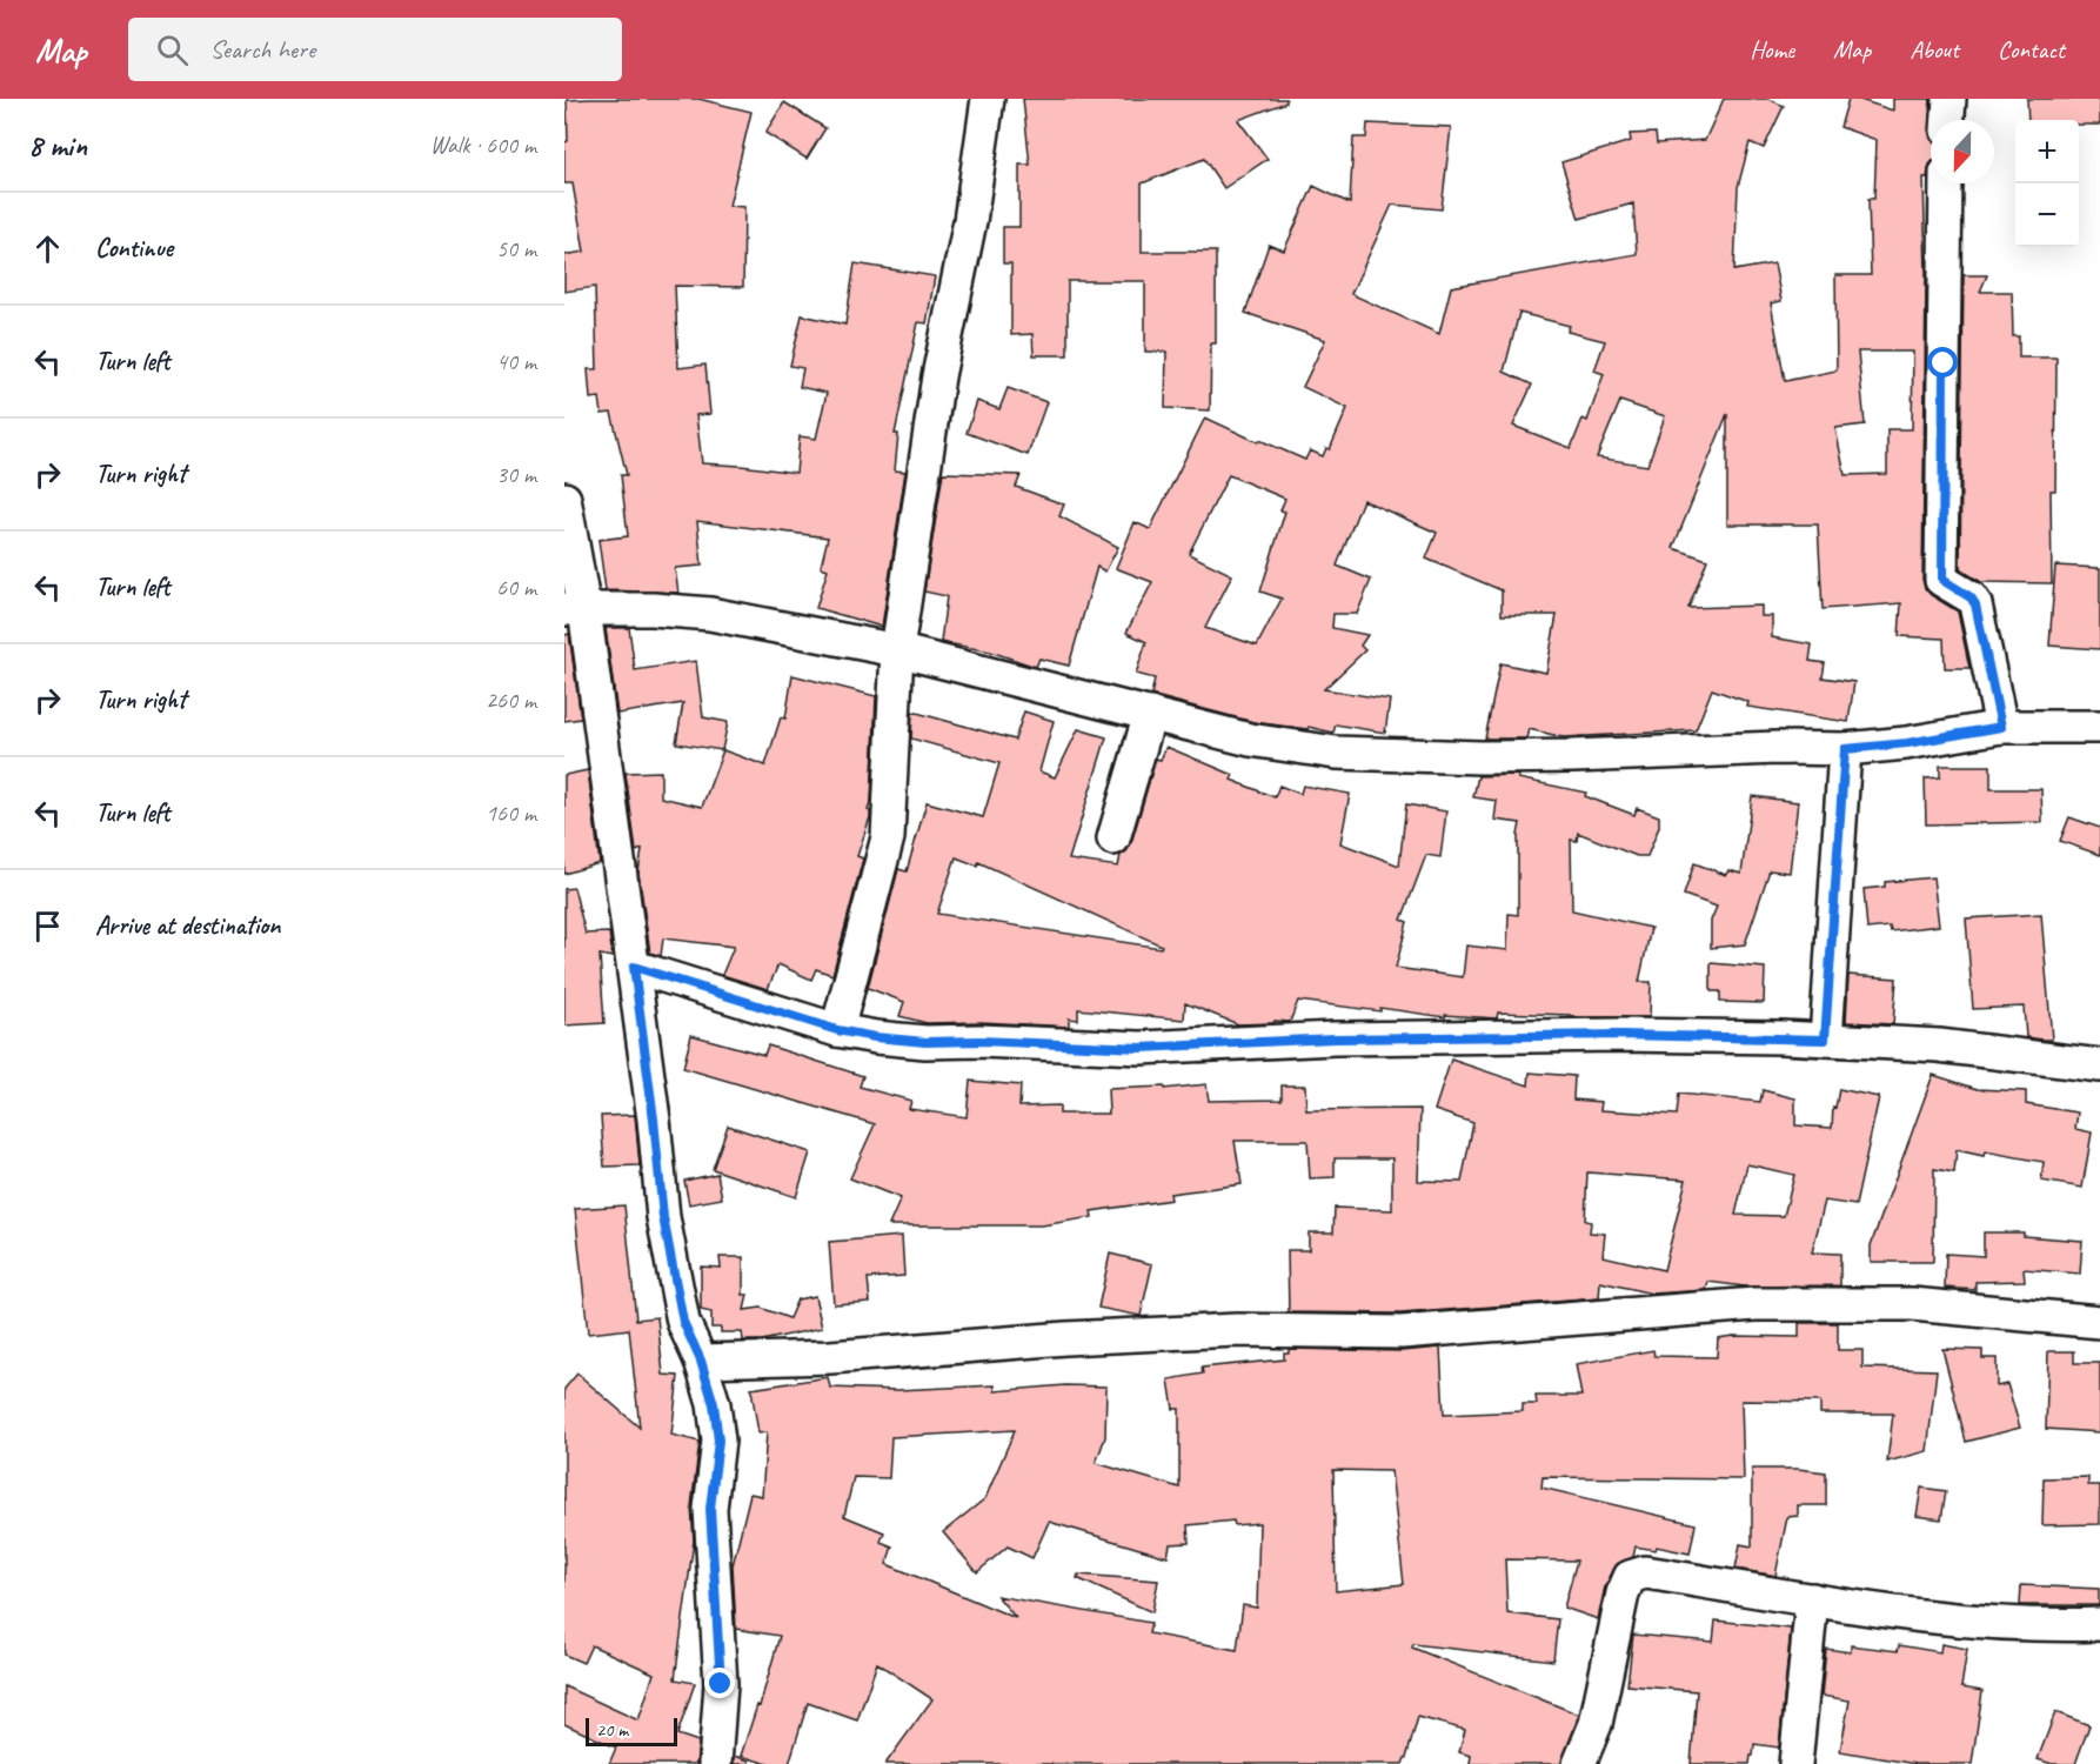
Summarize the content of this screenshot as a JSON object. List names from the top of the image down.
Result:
{
  "scale_bar": "20 m",
  "north": "bottom",
  "page": {
    "header": "Map",
    "search": "Search here",
    "nav": [
      "Home",
      "Map",
      "About",
      "Contact"
    ],
    "heading": ["8 min", "Walk · 600 m"],
    "map_buttons": ["+", "−"],
    "list": [
      ["Continue", "50 m"],
      ["Turn left", "40 m"],
      ["Turn right", "30 m"],
      ["Turn left", "60 m"],
      ["Turn right", "260 m"],
      ["Turn left", "160 m"],
      "Arrive at destination"
    ],
    "scale": "20 m"
  }
}
